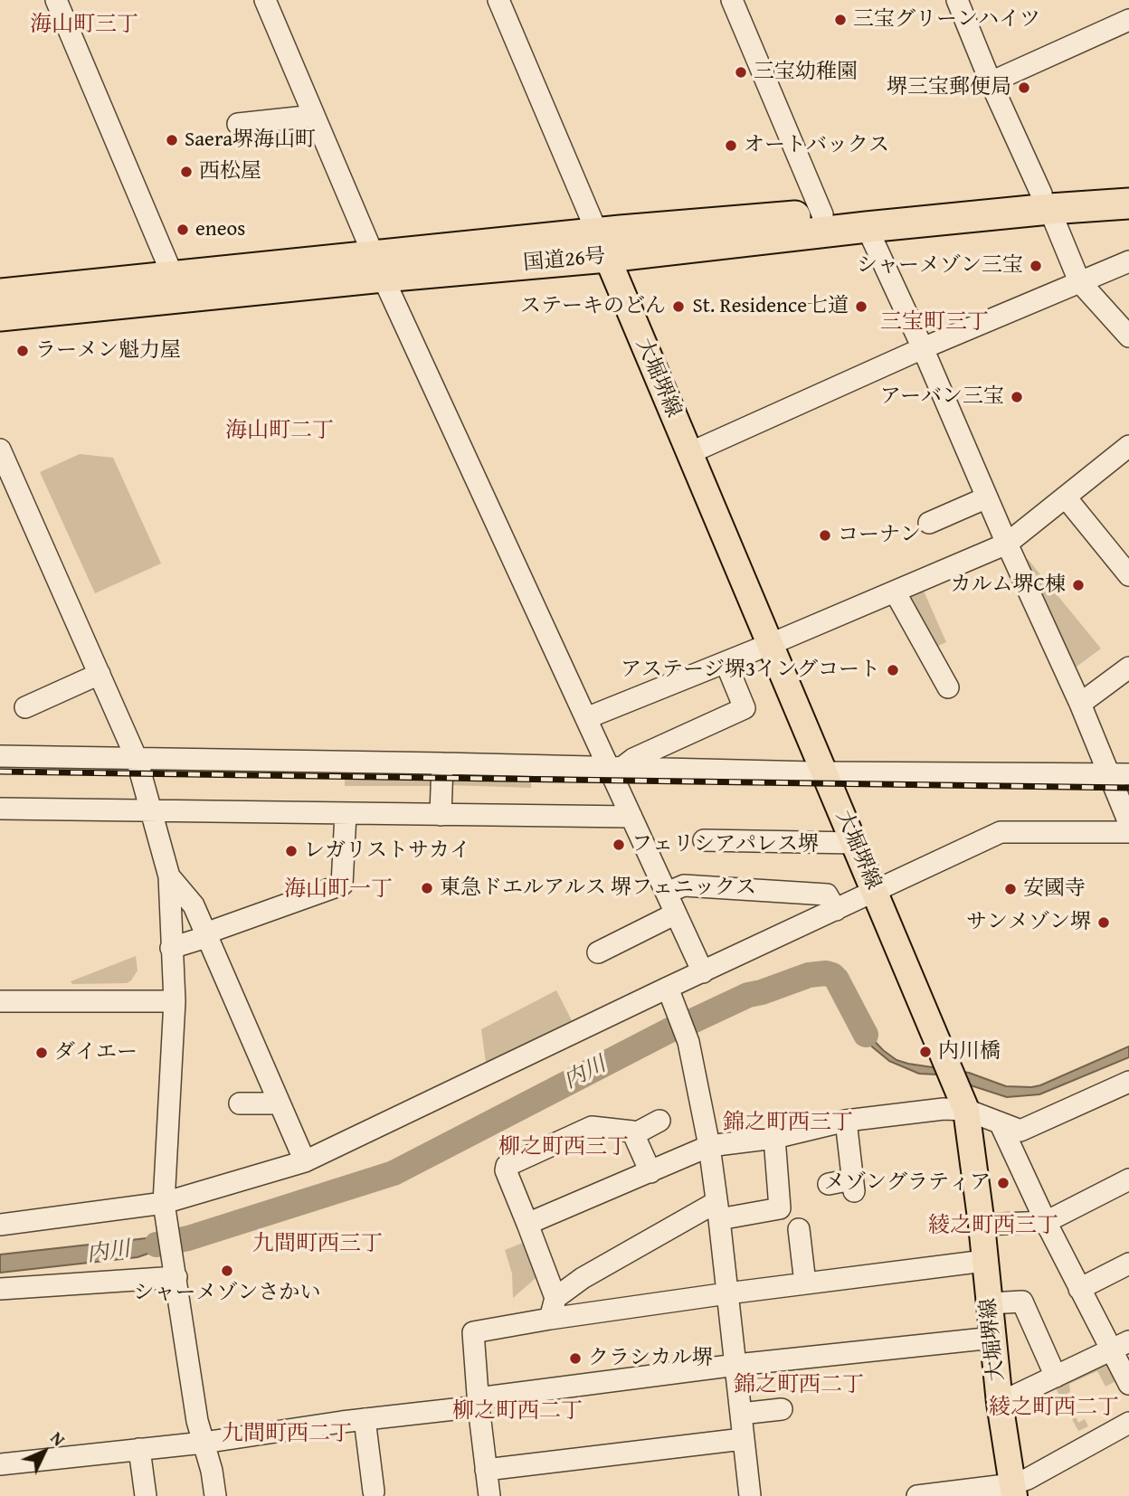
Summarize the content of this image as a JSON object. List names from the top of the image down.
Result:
{
  "streets": {
    "highway": ["国道26号"],
    "main road": ["大堀堺線"]
  },
  "crossings": [
    ["国道26号", "大堀堺線"]
  ],
  "districts": [
    "海山町三丁",
    "三宝町三丁",
    "海山町二丁",
    "海山町一丁",
    "錦之町西三丁",
    "柳之町西三丁",
    "綾之町西三丁",
    "九間町西三丁",
    "錦之町西二丁",
    "綾之町西二丁",
    "柳之町西二丁",
    "九間町西二丁"
  ],
  "water": ["内川"],
  "places": [
    "三宝グリーンハイツ",
    "三宝幼稚園",
    "堺三宝郵便局",
    "Saera堺海山町",
    "オートバックス",
    "西松屋",
    "eneos",
    "シャーメゾン三宝",
    "ステーキのどん",
    "St. Residence七道",
    "ラーメン魁力屋",
    "アーバン三宝",
    "コーナン",
    "カルム堺C棟",
    "アステージ堺3イングコート",
    "フェリシアパレス堺",
    "レガリストサカイ",
    "東急ドエルアルス 堺フェニックス",
    "安國寺",
    "サンメゾン堺",
    "内川橋",
    "ダイエー",
    "メゾングラティア",
    "シャーメゾンさかい",
    "クラシカル堺"
  ],
  "north": "top right"
}
